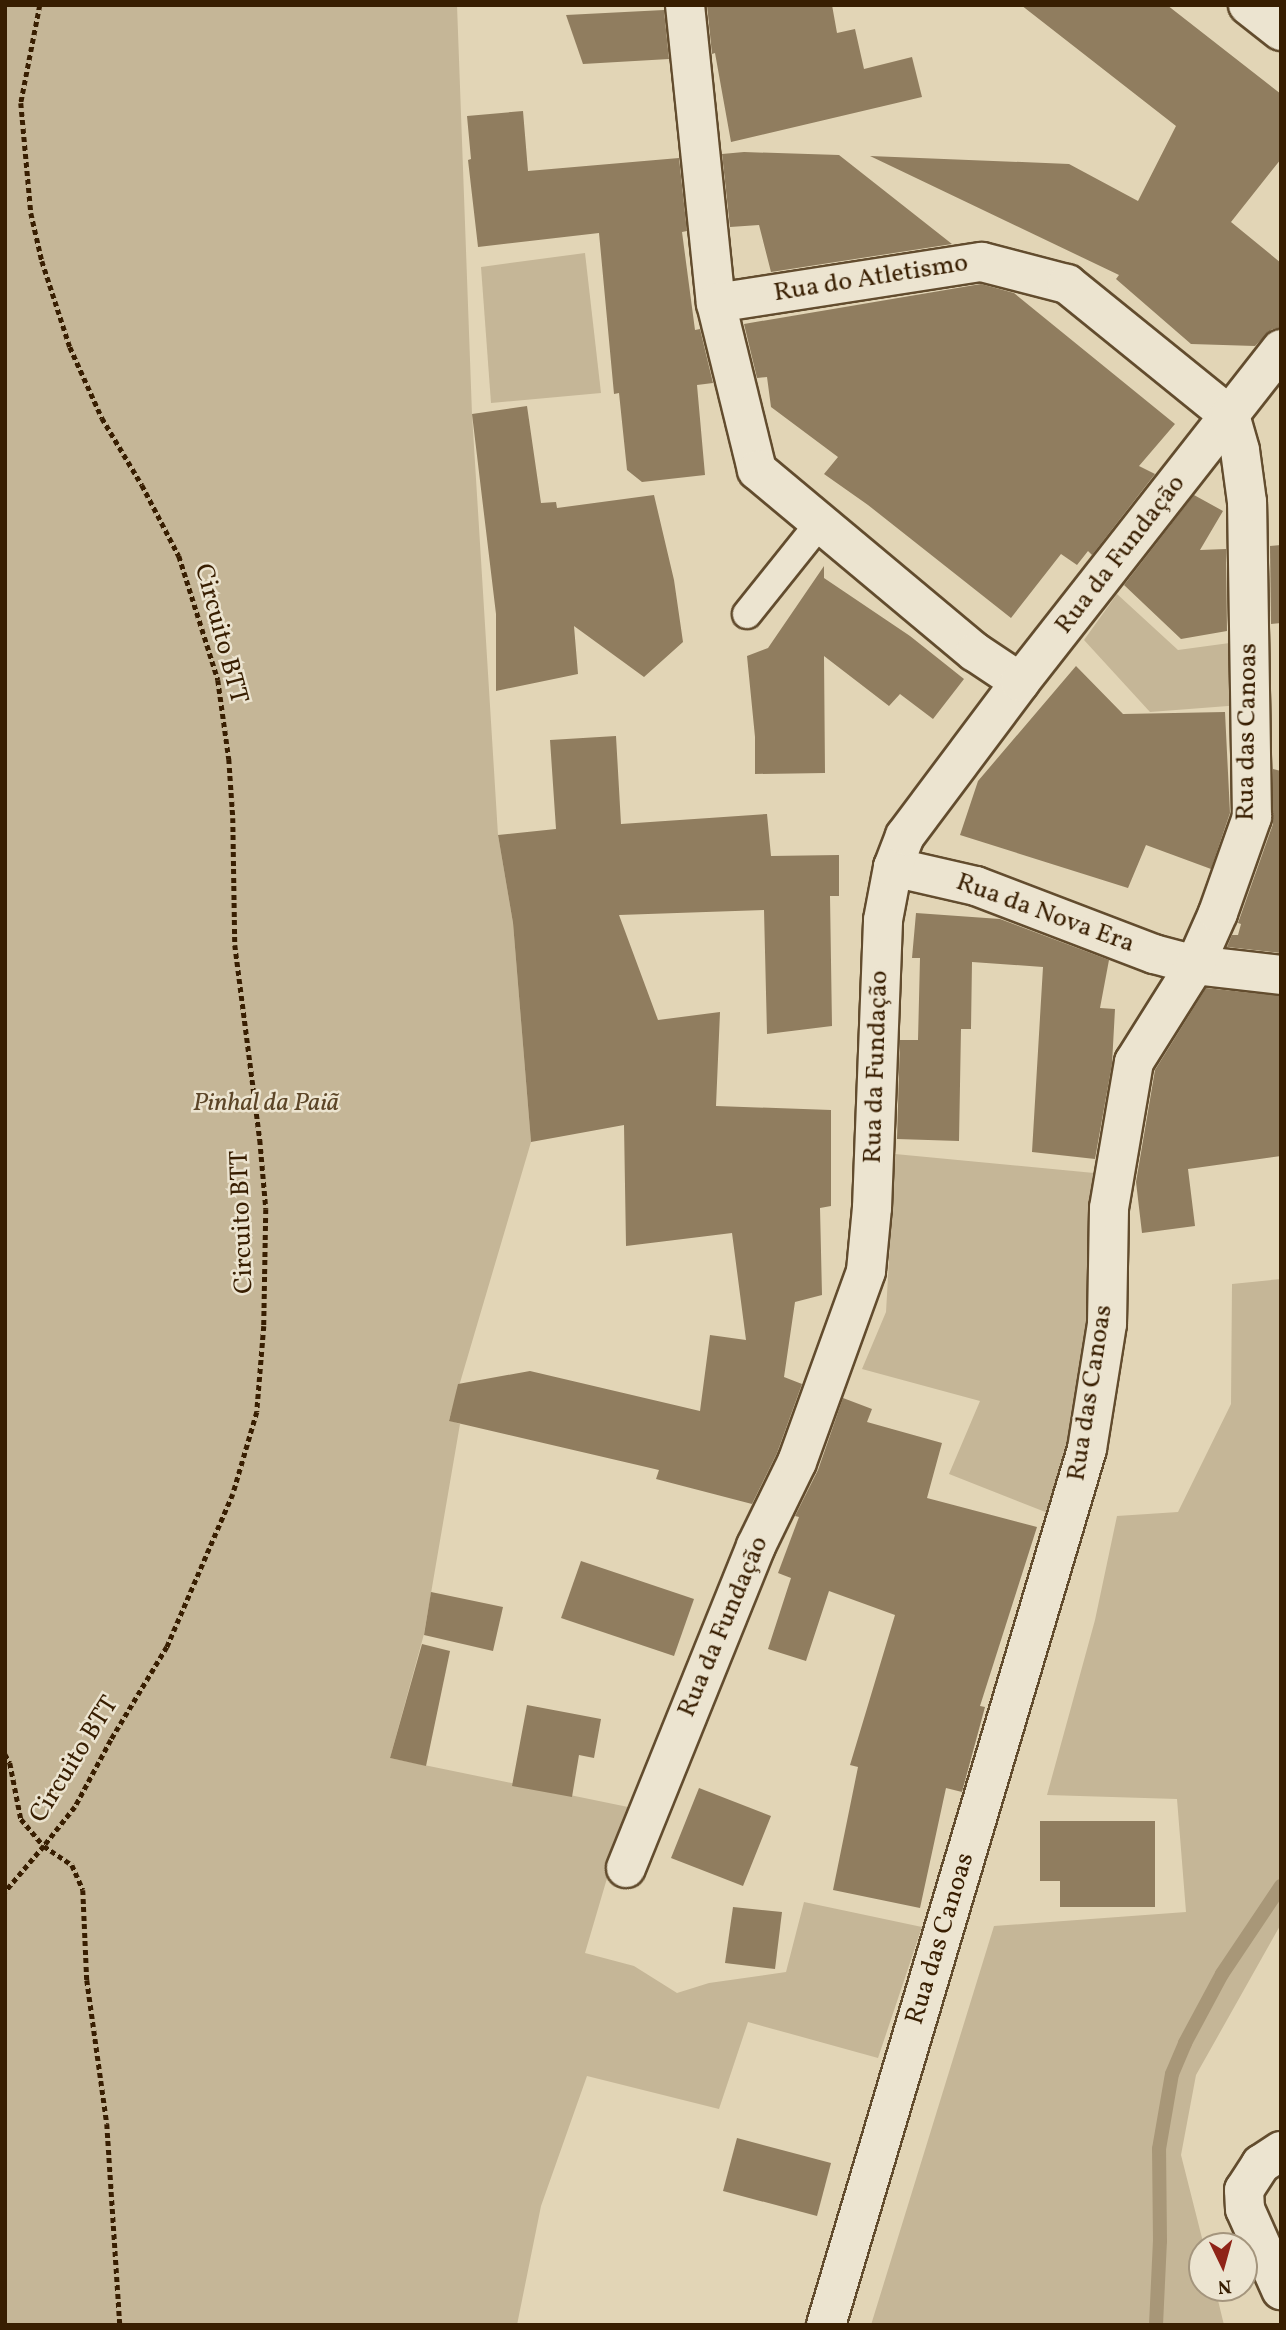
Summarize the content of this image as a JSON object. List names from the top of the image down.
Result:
{
  "streets": {
    "street": [
      "Rua do Atletismo",
      "Rua da Fundação",
      "Rua das Canoas",
      "Rua da Nova Era"
    ],
    "path": ["Circuito BTT"]
  },
  "crossings": [
    ["Rua do Atletismo", "Rua da Fundação"],
    ["Rua do Atletismo", "Rua das Canoas"],
    ["Rua da Fundação", "Rua das Canoas"],
    ["Rua da Fundação", "Rua da Nova Era"],
    ["Rua das Canoas", "Rua da Nova Era"]
  ],
  "parks": ["Pinhal da Paiã"],
  "north": "bottom"
}
